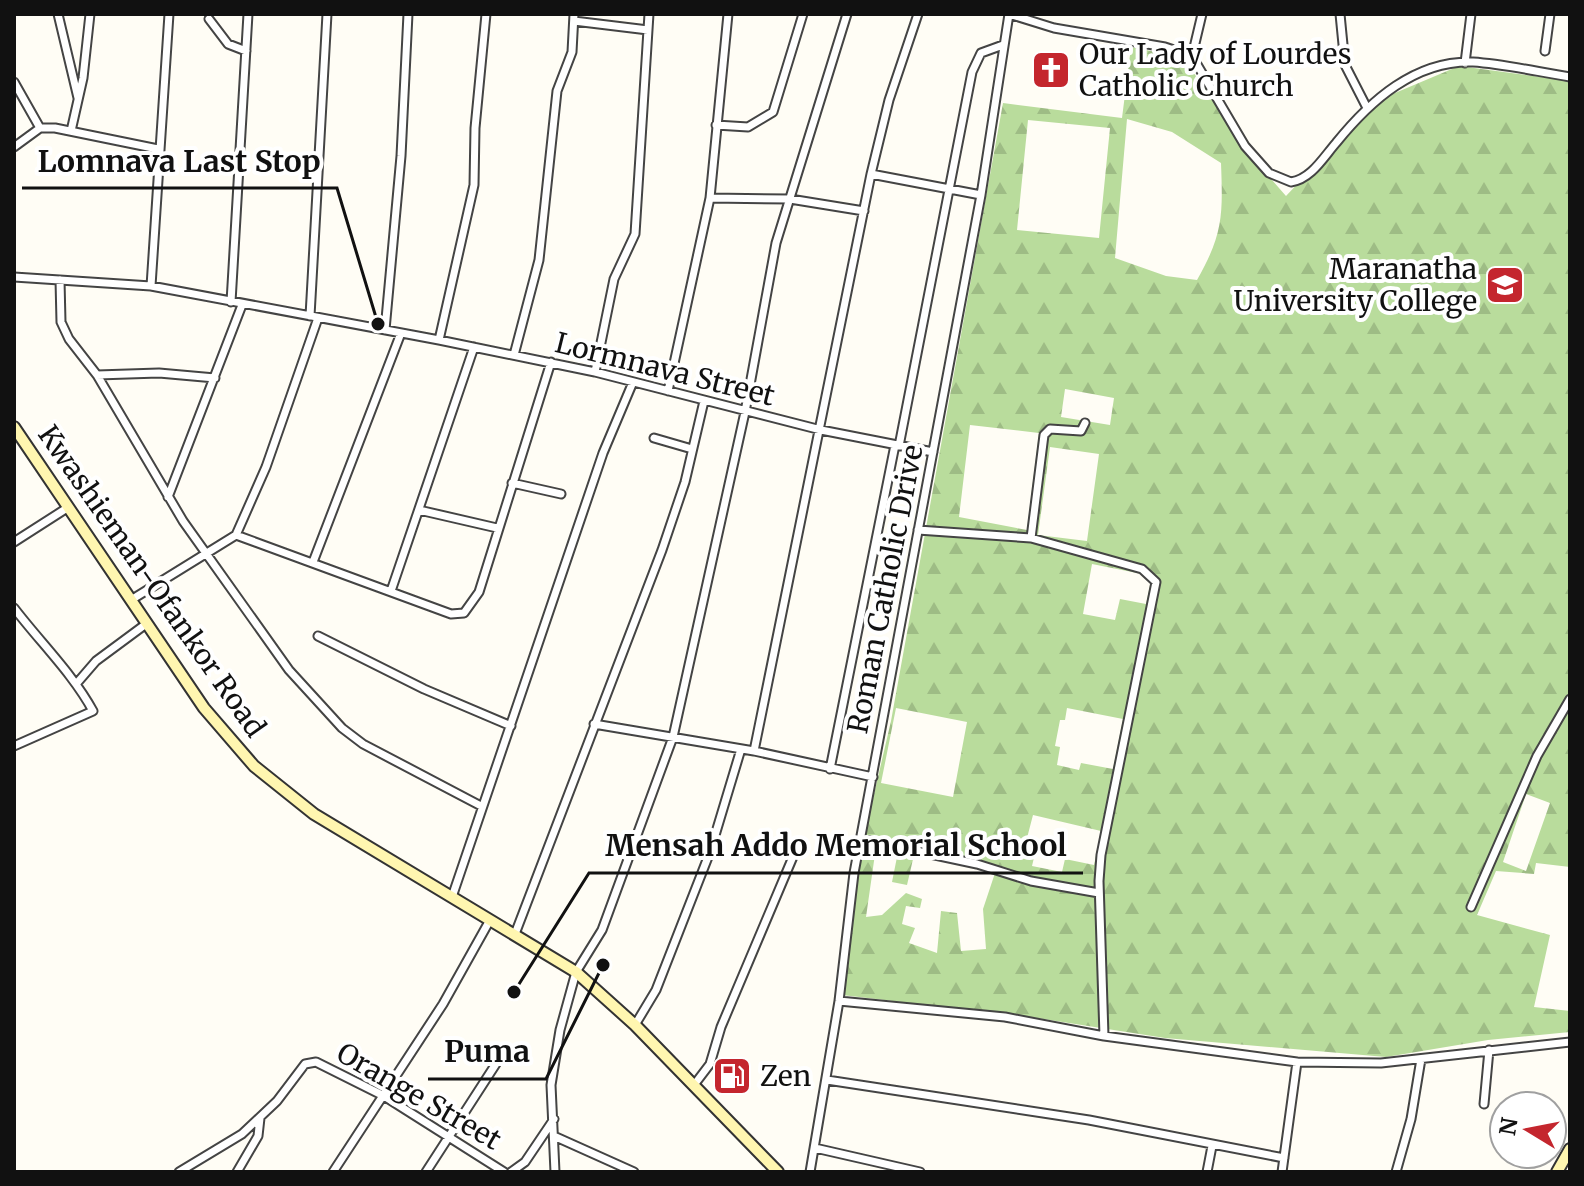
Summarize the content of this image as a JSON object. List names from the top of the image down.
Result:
{
  "streets": {
    "main road": ["Kwashieman-Ofankor Road"],
    "street": ["Lormnava Street", "Roman Catholic Drive", "Orange Street"]
  },
  "crossings": [
    ["Lormnava Street", "Roman Catholic Drive"]
  ],
  "places": {
    "church": ["Our Lady of Lourdes Catholic Church"],
    "school or university": ["Maranatha University College"],
    "other": ["Lomnava Last Stop", "Puma", "Mensah Addo Memorial School"],
    "fuel station": ["Zen"]
  },
  "north": "left"
}
